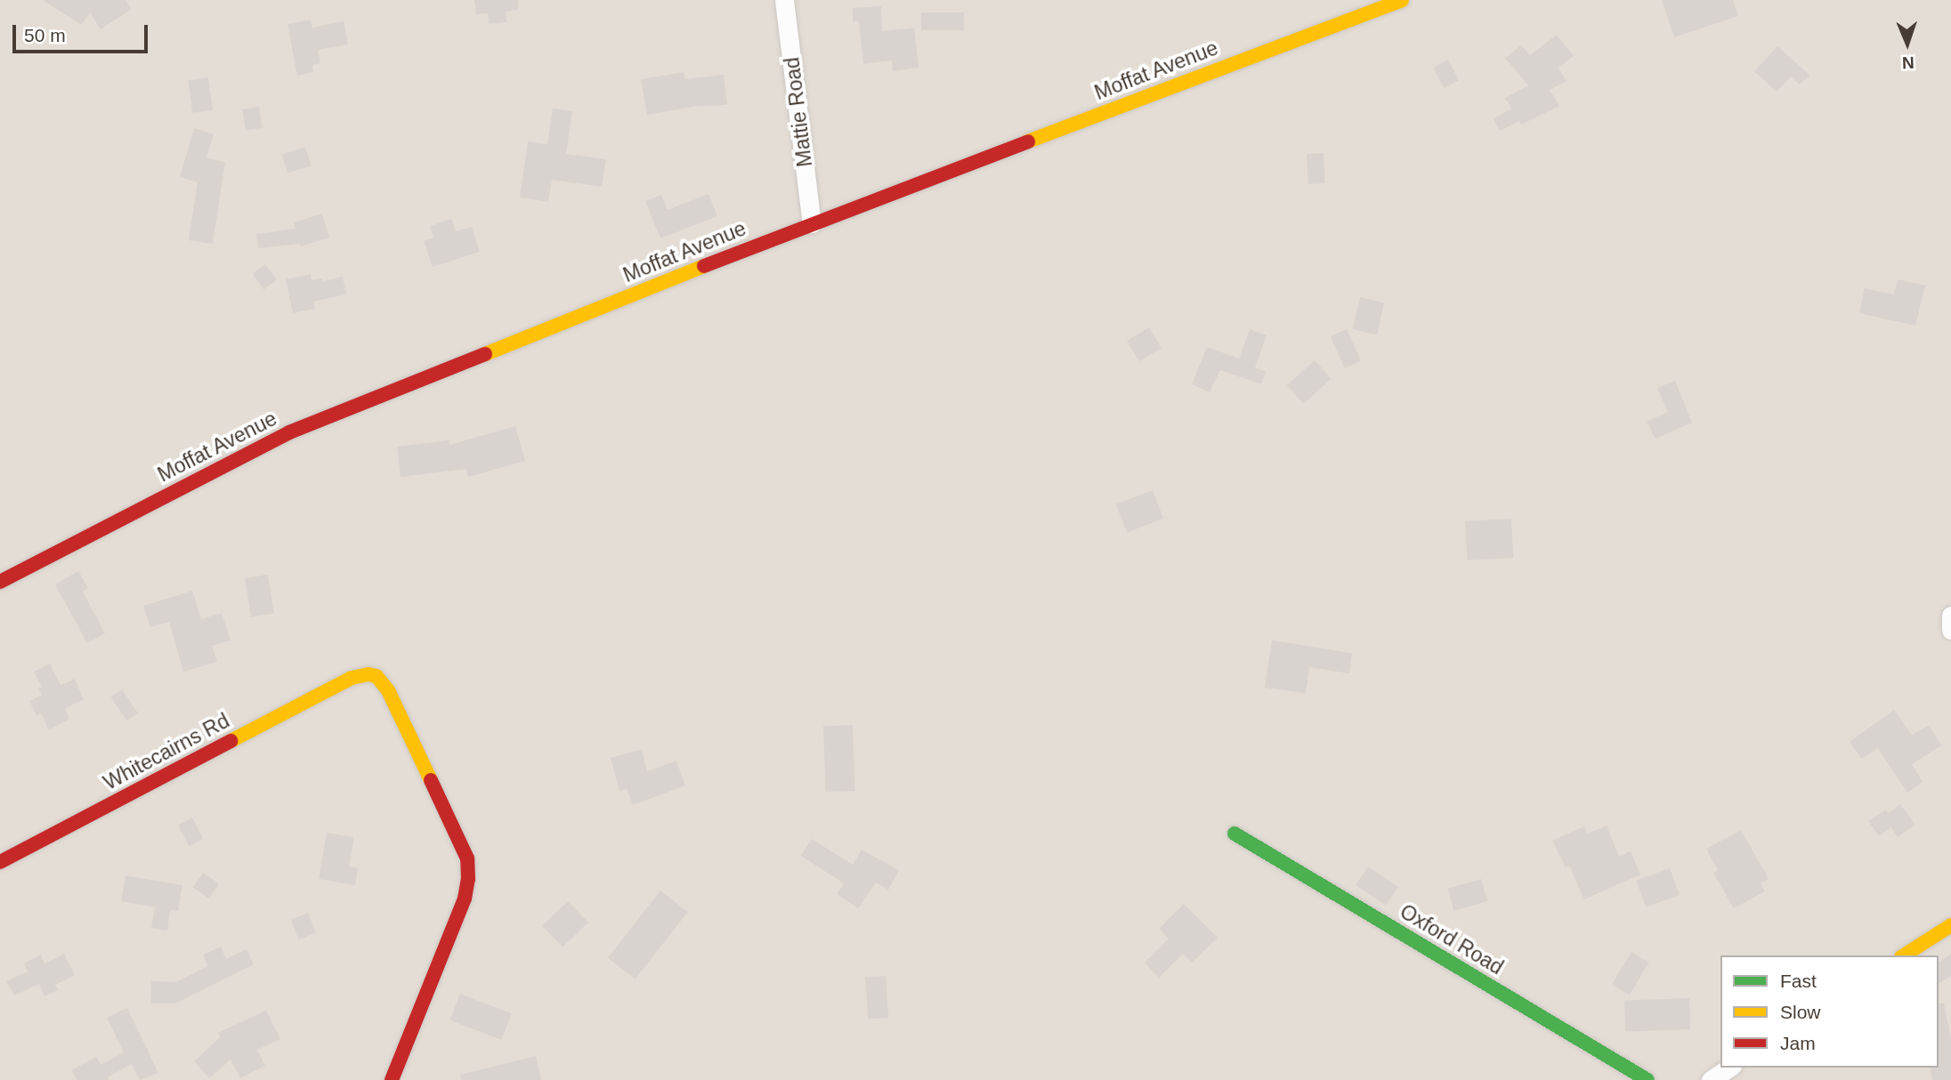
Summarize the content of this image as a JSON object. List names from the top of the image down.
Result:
{
  "streets": {
    "street": [
      "Moffat Avenue",
      "Mattie Road",
      "Whitecairns Rd",
      "Oxford Road"
    ]
  },
  "crossings": [
    ["Moffat Avenue", "Mattie Road"]
  ],
  "legend": ["Fast", "Slow", "Jam"],
  "scale_bar": "50 m",
  "north": "bottom"
}
